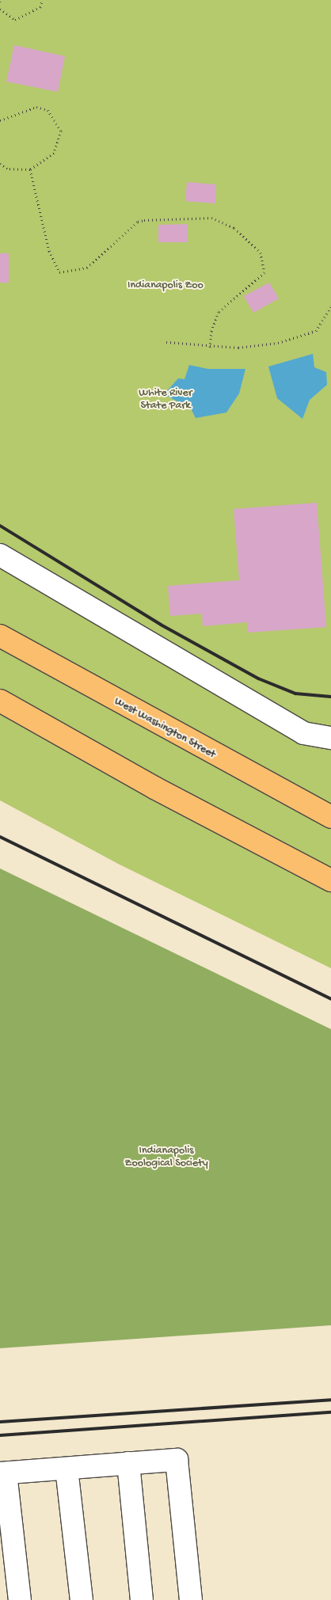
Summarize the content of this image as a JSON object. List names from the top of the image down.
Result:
{
  "streets": {
    "main road": ["West Washington Street"]
  },
  "parks": ["Indianapolis Zoo", "White River State Park", "Indianapolis Zoological Society"]
}
